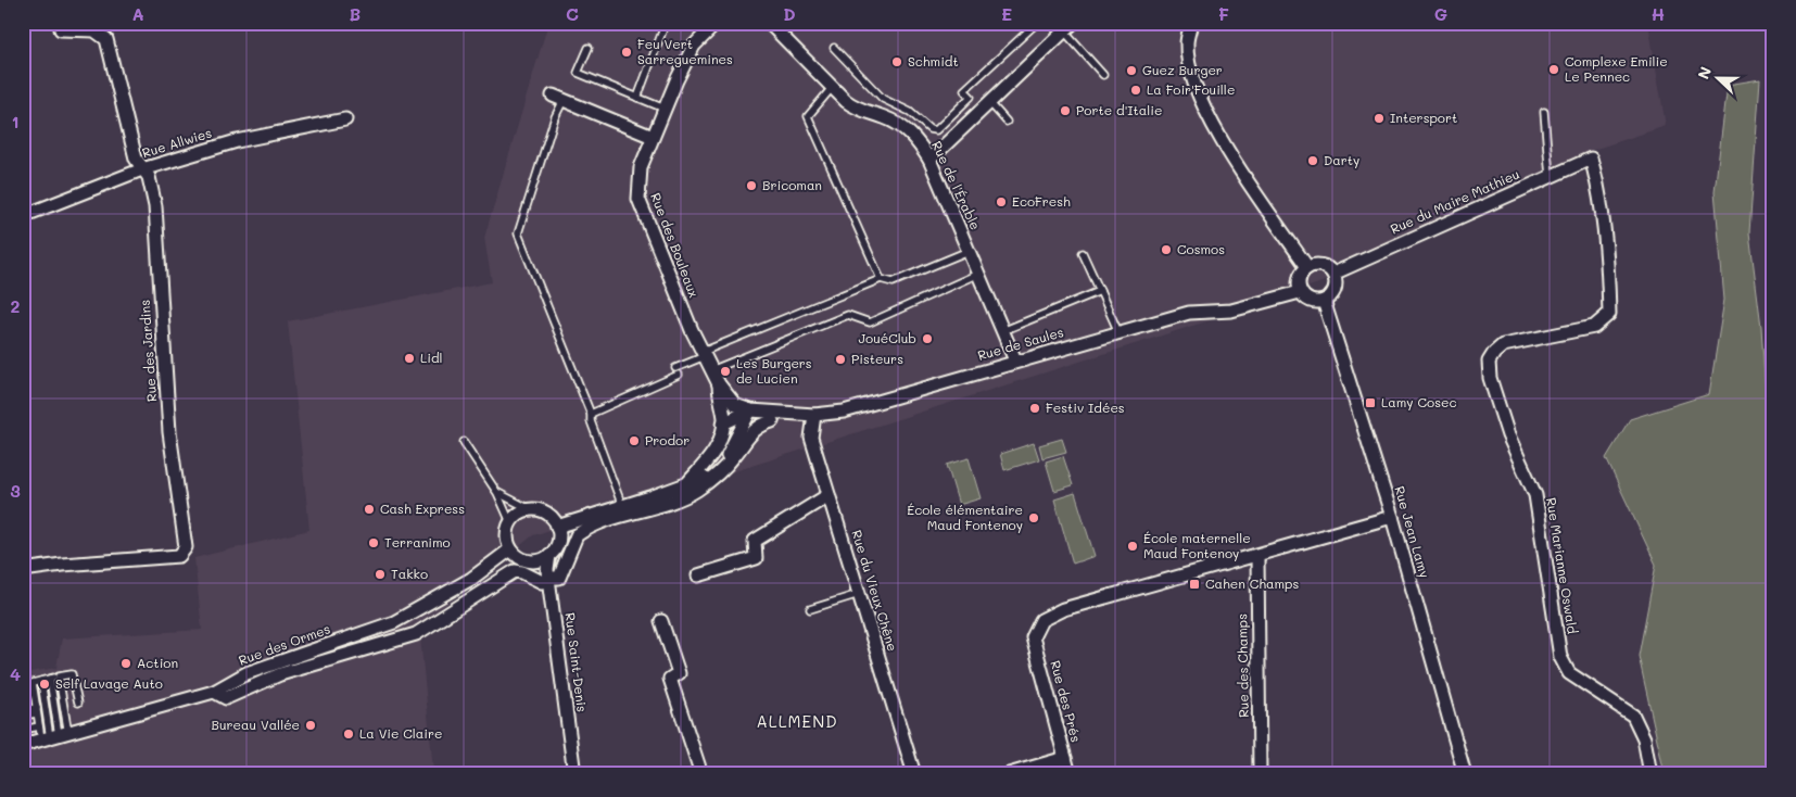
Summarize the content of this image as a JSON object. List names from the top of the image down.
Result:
{
  "streets": {
    "street": [
      "Rue Allwies",
      "Rue de l'Érable",
      "Rue du Maire Mathieu",
      "Rue des Bouleaux",
      "Rue de Saules",
      "Rue des Jardins",
      "Rue Jean Lamy",
      "Rue Marianne Oswald",
      "Rue du Vieux Chêne",
      "Rue des Ormes",
      "Rue Saint-Denis",
      "Rue des Champs",
      "Rue des Prés"
    ]
  },
  "crossings": [
    ["Rue Allwies", "Rue des Jardins"],
    ["Rue de l'Érable", "Rue de Saules"],
    ["Rue du Maire Mathieu", "Rue de Saules"],
    ["Rue du Maire Mathieu", "Rue Jean Lamy"],
    ["Rue du Maire Mathieu", "Rue Marianne Oswald"],
    ["Rue des Bouleaux", "Rue de Saules"],
    ["Rue de Saules", "Rue Jean Lamy"],
    ["Rue de Saules", "Rue du Vieux Chêne"],
    ["Rue des Ormes", "Rue Saint-Denis"],
    ["Rue des Champs", "Rue des Prés"]
  ],
  "districts": ["ALLMEND"],
  "places": {
    "other": [
      "Feu Vert Sarreguemines",
      "Schmidt",
      "Complexe Emilie Le Pennec",
      "Guez Burger",
      "La Foir'Fouille",
      "Porte d'Italie",
      "Intersport",
      "Darty",
      "Bricoman",
      "EcoFresh",
      "Cosmos",
      "JouéClub",
      "Lidl",
      "Pisteurs",
      "Les Burgers de Lucien",
      "Festiv Idées",
      "Prodor",
      "Cash Express",
      "École élémentaire Maud Fontenoy",
      "Terranimo",
      "École maternelle Maud Fontenoy",
      "Takko",
      "Action",
      "Self Lavage Auto",
      "Bureau Vallée",
      "La Vie Claire"
    ],
    "transit": ["Lamy Cosec", "Cahen Champs"]
  },
  "north": "left",
  "grid": {
    "columns": [
      "A",
      "B",
      "C",
      "D",
      "E",
      "F",
      "G",
      "H"
    ],
    "rows": [
      "1",
      "2",
      "3",
      "4"
    ]
  }
}
